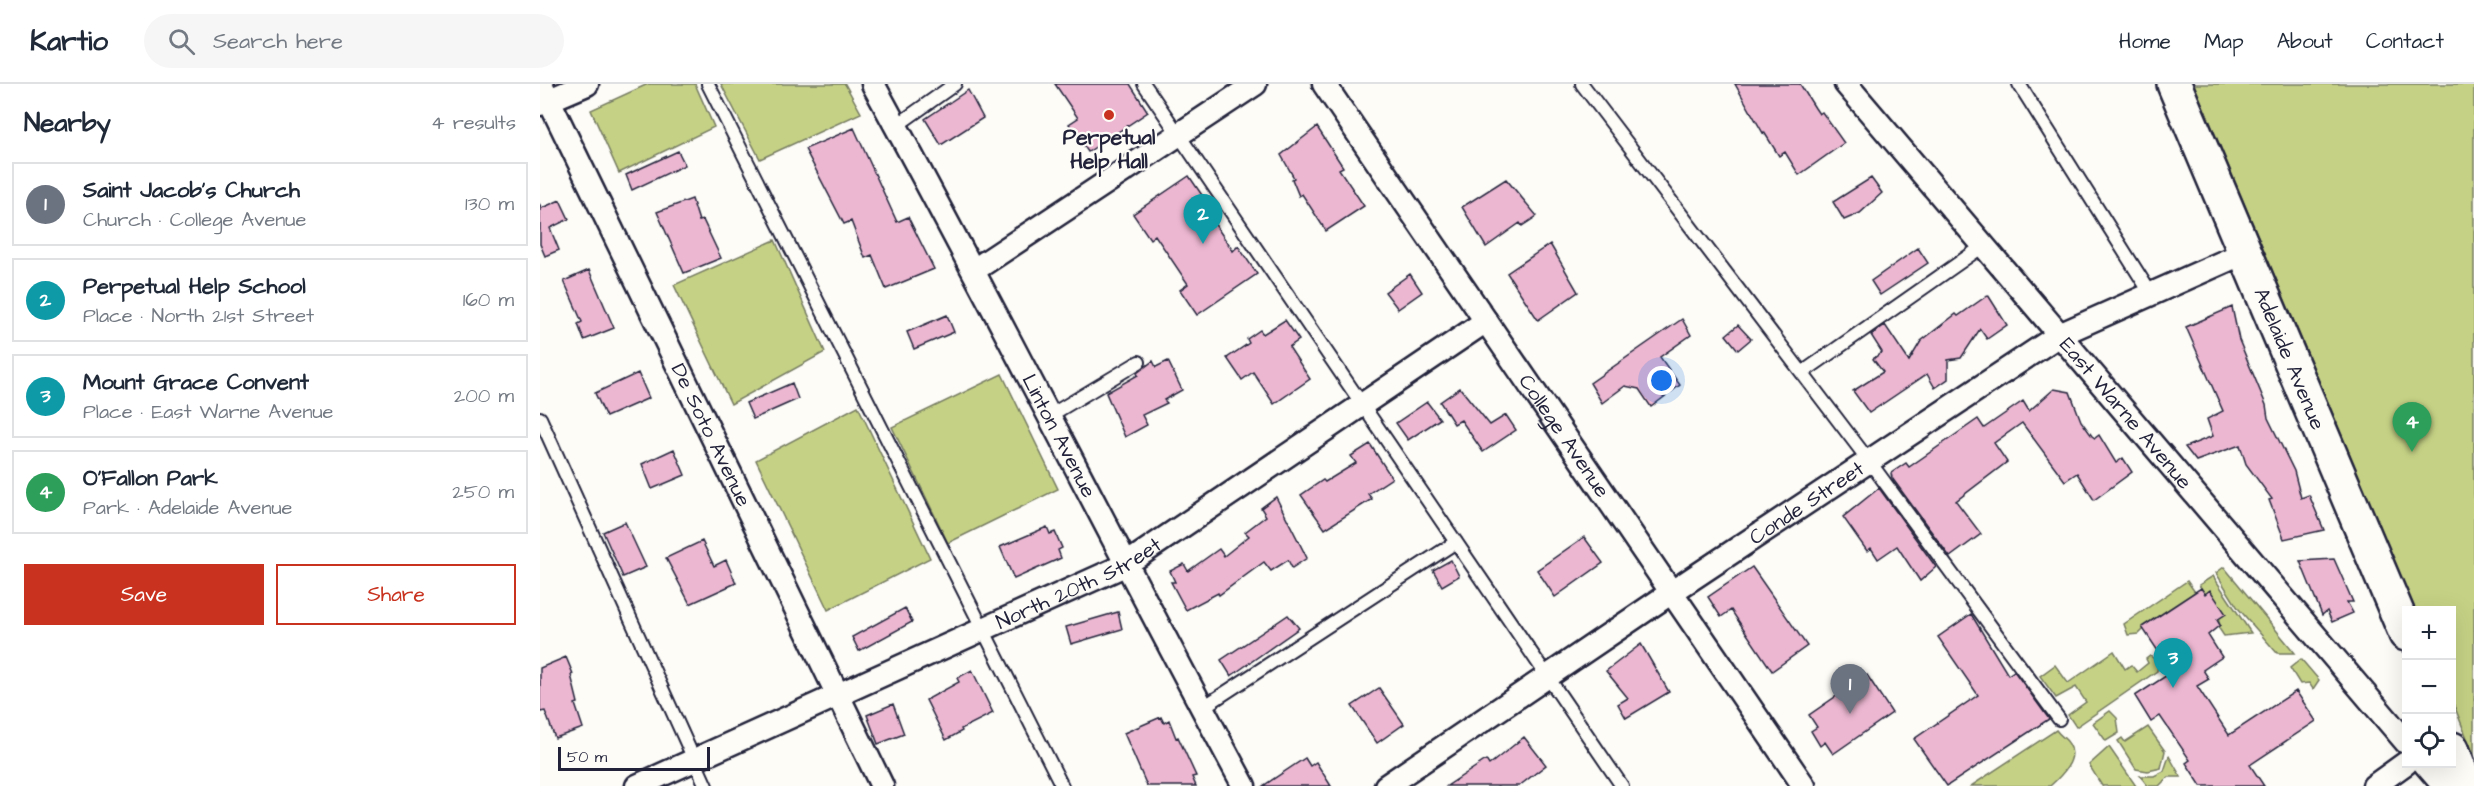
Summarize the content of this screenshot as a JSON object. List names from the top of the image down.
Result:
{
  "streets": {
    "main road": ["Adelaide Avenue"],
    "street": [
      "East Warne Avenue",
      "De Soto Avenue",
      "Linton Avenue",
      "College Avenue",
      "Conde Street",
      "North 20th Street"
    ]
  },
  "crossings": [
    ["Adelaide Avenue", "Conde Street"],
    ["East Warne Avenue", "Conde Street"],
    ["De Soto Avenue", "North 20th Street"],
    ["Linton Avenue", "North 20th Street"],
    ["College Avenue", "Conde Street"],
    ["College Avenue", "North 20th Street"]
  ],
  "places": ["Perpetual Help Hall"],
  "scale_bar": "50 m",
  "page": {
    "header": "Kartio",
    "search": "Search here",
    "nav": [
      "Home",
      "Map",
      "About",
      "Contact"
    ],
    "heading": ["Nearby", "4 results"],
    "list": [
      {
        "mark": "1",
        "name": "Saint Jacob's Church",
        "note": "Church · College Avenue",
        "value": "130 m"
      },
      {
        "mark": "2",
        "name": "Perpetual Help School",
        "note": "Place · North 21st Street",
        "value": "160 m"
      },
      {
        "mark": "3",
        "name": "Mount Grace Convent",
        "note": "Place · East Warne Avenue",
        "value": "200 m"
      },
      {
        "mark": "4",
        "name": "O'Fallon Park",
        "note": "Park · Adelaide Avenue",
        "value": "250 m"
      }
    ],
    "pins": [
      "2",
      "4",
      "3",
      "1"
    ],
    "buttons": ["Save", "Share"],
    "map_buttons": ["+", "−"],
    "scale": "50 m"
  }
}
